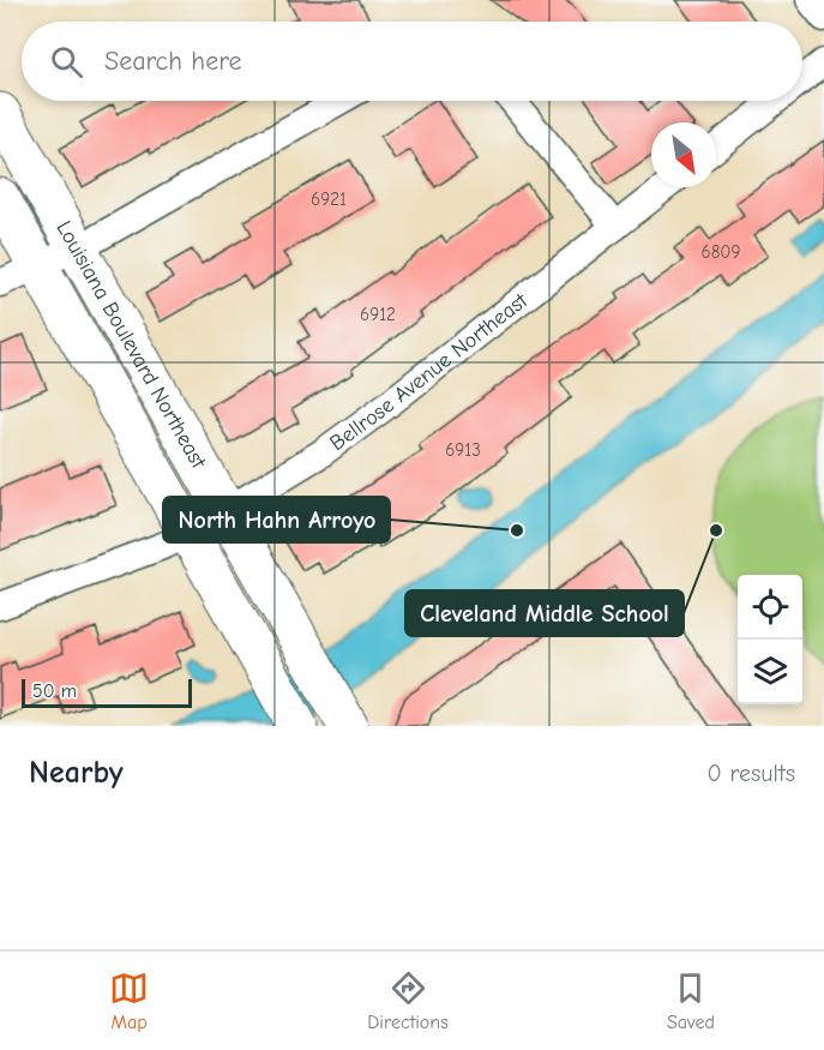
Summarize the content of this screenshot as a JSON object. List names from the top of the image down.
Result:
{
  "streets": {
    "main road": ["Louisiana Boulevard Northeast"],
    "street": ["Bellrose Avenue Northeast"]
  },
  "crossings": [
    ["Louisiana Boulevard Northeast", "Bellrose Avenue Northeast"]
  ],
  "places": ["North Hahn Arroyo", "Cleveland Middle School"],
  "house_numbers": [
    "6921",
    "6809",
    "6912",
    "6913"
  ],
  "scale_bar": "50 m",
  "north": "bottom right",
  "page": {
    "search": "Search here",
    "scale": "50 m",
    "heading": ["Nearby", "0 results"],
    "nav": ["Map", "Directions", "Saved"]
  }
}
